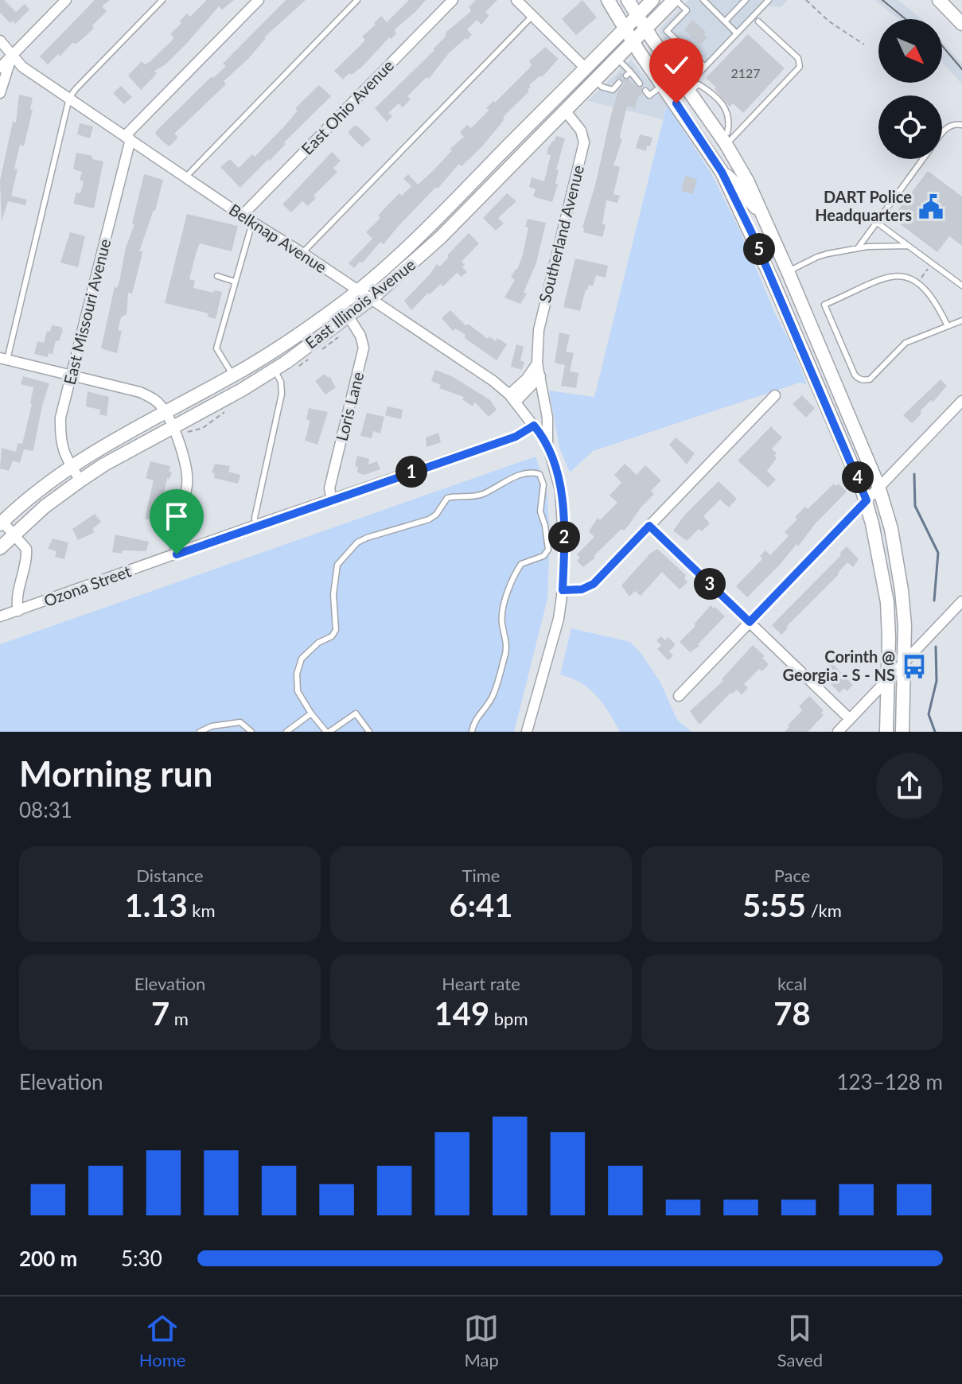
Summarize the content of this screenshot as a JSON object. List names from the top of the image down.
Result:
{
  "streets": {
    "main road": ["East Illinois Avenue"],
    "street": [
      "East Ohio Avenue",
      "Southerland Avenue",
      "Belknap Avenue",
      "East Missouri Avenue",
      "Loris Lane",
      "Ozona Street"
    ]
  },
  "crossings": [
    ["East Ohio Avenue", "Belknap Avenue"],
    ["Southerland Avenue", "Belknap Avenue"],
    ["Southerland Avenue", "East Illinois Avenue"],
    ["Belknap Avenue", "East Illinois Avenue"],
    ["Belknap Avenue", "East Missouri Avenue"],
    ["Belknap Avenue", "Ozona Street"],
    ["East Illinois Avenue", "East Missouri Avenue"],
    ["East Illinois Avenue", "Loris Lane"],
    ["Loris Lane", "Ozona Street"]
  ],
  "places": {
    "public building": ["DART Police Headquarters"],
    "bus stop": ["Corinth @ Georgia - S - NS"]
  },
  "house_numbers": ["2127"],
  "north": "bottom right",
  "page": {
    "pins": [
      "5",
      "1",
      "4",
      "2",
      "3"
    ],
    "heading": ["Morning run", "08:31"],
    "stats": [
      ["Distance", "1.13 km"],
      ["Time", "6:41"],
      ["Pace", "5:55 /km"],
      ["Elevation", "7 m"],
      ["Heart rate", "149 bpm"],
      ["kcal", "78"]
    ],
    "chart": ["Elevation", "123–128 m"],
    "list": [
      {
        "name": "200 m",
        "note": "5:30"
      }
    ],
    "tabs": ["Home", "Map", "Saved"]
  }
}
